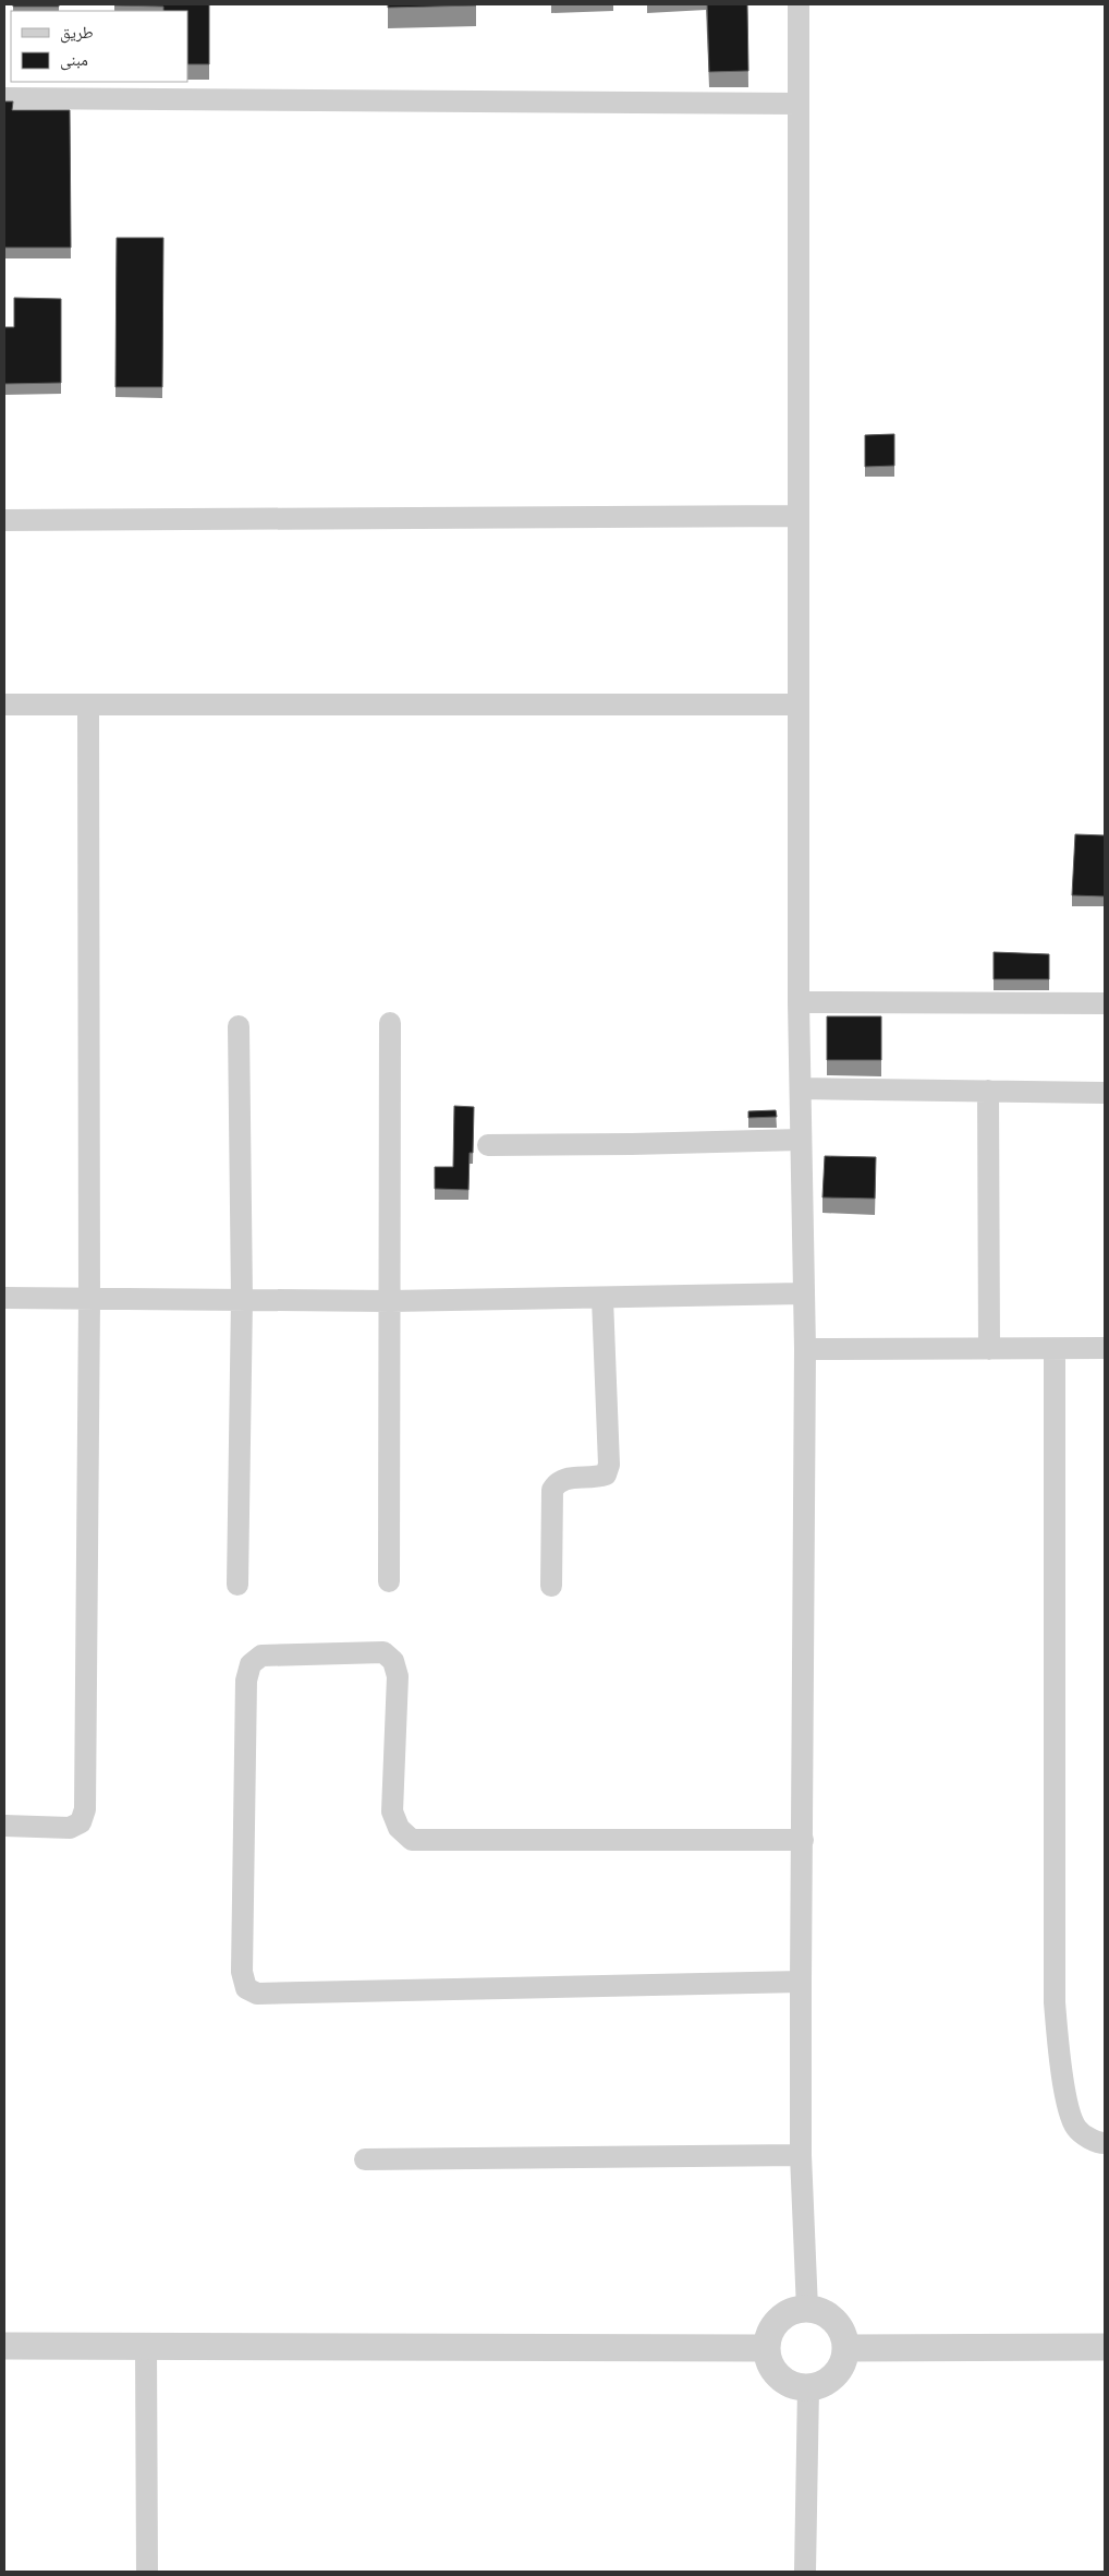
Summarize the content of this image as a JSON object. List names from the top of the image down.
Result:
{
  "legend": ["طريق", "مبنى"]
}
